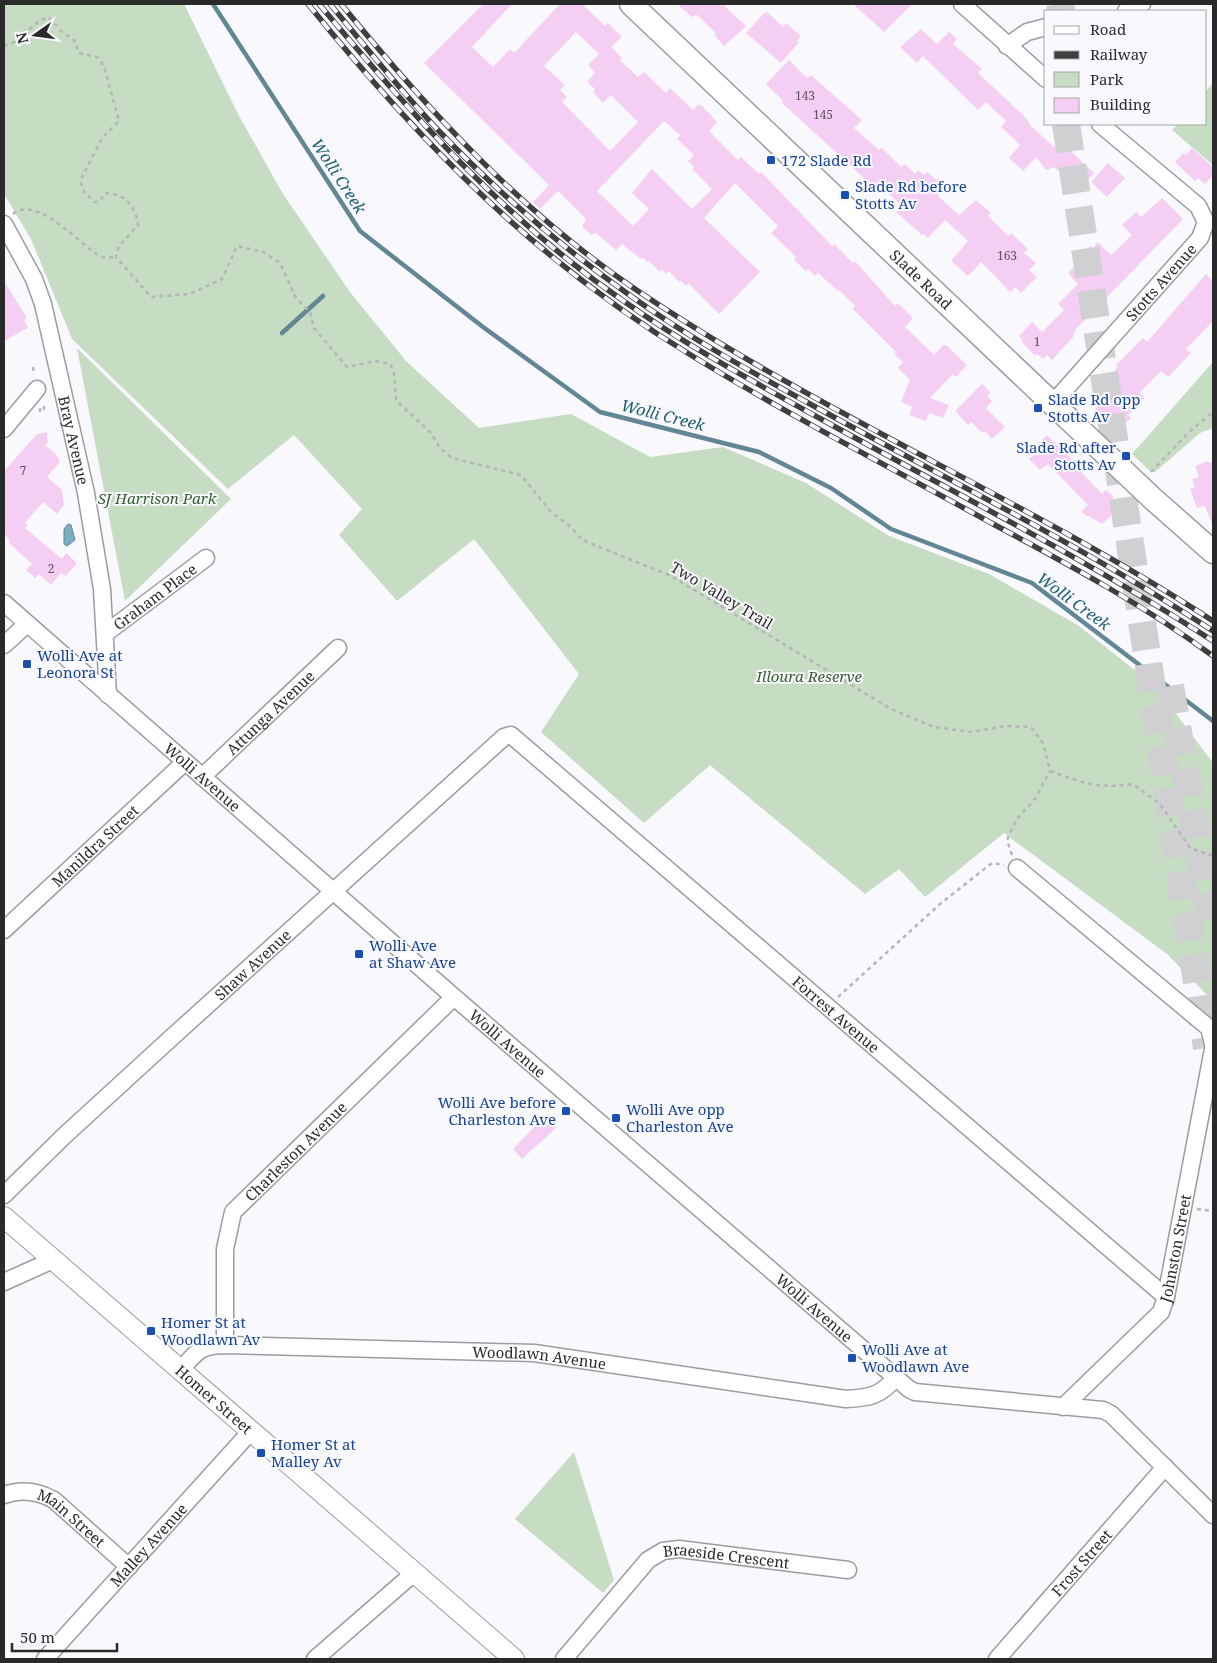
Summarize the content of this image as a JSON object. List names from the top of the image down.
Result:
{
  "streets": {
    "main road": ["Slade Road"],
    "street": [
      "Stotts Avenue",
      "Bray Avenue",
      "Graham Place",
      "Attunga Avenue",
      "Wolli Avenue",
      "Manildra Street",
      "Shaw Avenue",
      "Forrest Avenue",
      "Charleston Avenue",
      "Johnston Street",
      "Woodlawn Avenue",
      "Homer Street",
      "Main Street",
      "Malley Avenue",
      "Braeside Crescent",
      "Frost Street"
    ],
    "path": ["Two Valley Trail"]
  },
  "crossings": [
    ["Slade Road", "Stotts Avenue"],
    ["Bray Avenue", "Graham Place"],
    ["Bray Avenue", "Wolli Avenue"],
    ["Attunga Avenue", "Wolli Avenue"],
    ["Wolli Avenue", "Manildra Street"],
    ["Wolli Avenue", "Shaw Avenue"],
    ["Wolli Avenue", "Charleston Avenue"],
    ["Wolli Avenue", "Johnston Street"],
    ["Wolli Avenue", "Woodlawn Avenue"],
    ["Wolli Avenue", "Frost Street"],
    ["Shaw Avenue", "Forrest Avenue"],
    ["Forrest Avenue", "Johnston Street"],
    ["Charleston Avenue", "Woodlawn Avenue"],
    ["Woodlawn Avenue", "Homer Street"],
    ["Homer Street", "Malley Avenue"],
    ["Main Street", "Malley Avenue"]
  ],
  "water": ["Wolli Creek"],
  "parks": ["SJ Harrison Park", "Illoura Reserve"],
  "places": {
    "transit": [
      "172 Slade Rd",
      "Slade Rd before Stotts Av",
      "Slade Rd opp Stotts Av",
      "Slade Rd after Stotts Av",
      "Wolli Ave at Leonora St",
      "Wolli Ave at Shaw Ave",
      "Wolli Ave before Charleston Ave",
      "Wolli Ave opp Charleston Ave",
      "Homer St at Woodlawn Av",
      "Wolli Ave at Woodlawn Ave",
      "Homer St at Malley Av"
    ]
  },
  "house_numbers": [
    "143",
    "145",
    "163",
    "1",
    "7",
    "2"
  ],
  "legend": [
    "Road",
    "Railway",
    "Park",
    "Building"
  ],
  "scale_bar": "50 m",
  "north": "left"
}
